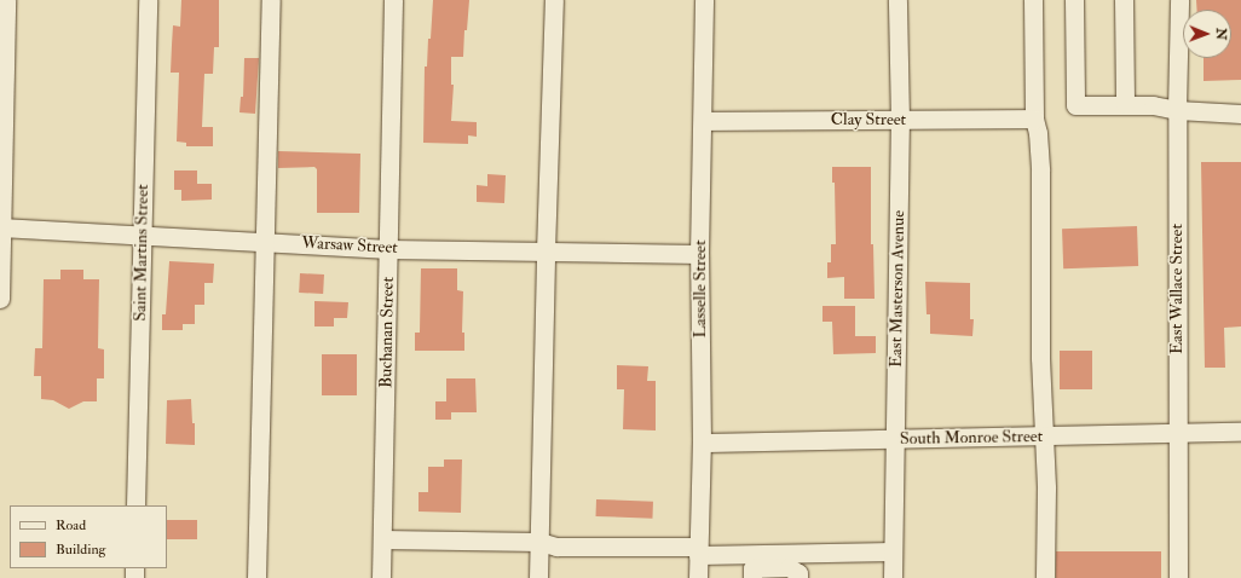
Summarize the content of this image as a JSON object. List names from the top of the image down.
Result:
{
  "streets": {
    "street": [
      "Clay Street",
      "Warsaw Street",
      "Saint Martins Street",
      "Lasselle Street",
      "East Masterson Avenue",
      "East Wallace Street",
      "Buchanan Street",
      "South Monroe Street"
    ]
  },
  "crossings": [
    ["Clay Street", "Lasselle Street"],
    ["Clay Street", "East Masterson Avenue"],
    ["Warsaw Street", "Saint Martins Street"],
    ["Warsaw Street", "Lasselle Street"],
    ["Warsaw Street", "Buchanan Street"],
    ["Lasselle Street", "South Monroe Street"],
    ["East Masterson Avenue", "South Monroe Street"],
    ["East Wallace Street", "South Monroe Street"]
  ],
  "legend": ["Road", "Building"],
  "north": "right"
}
